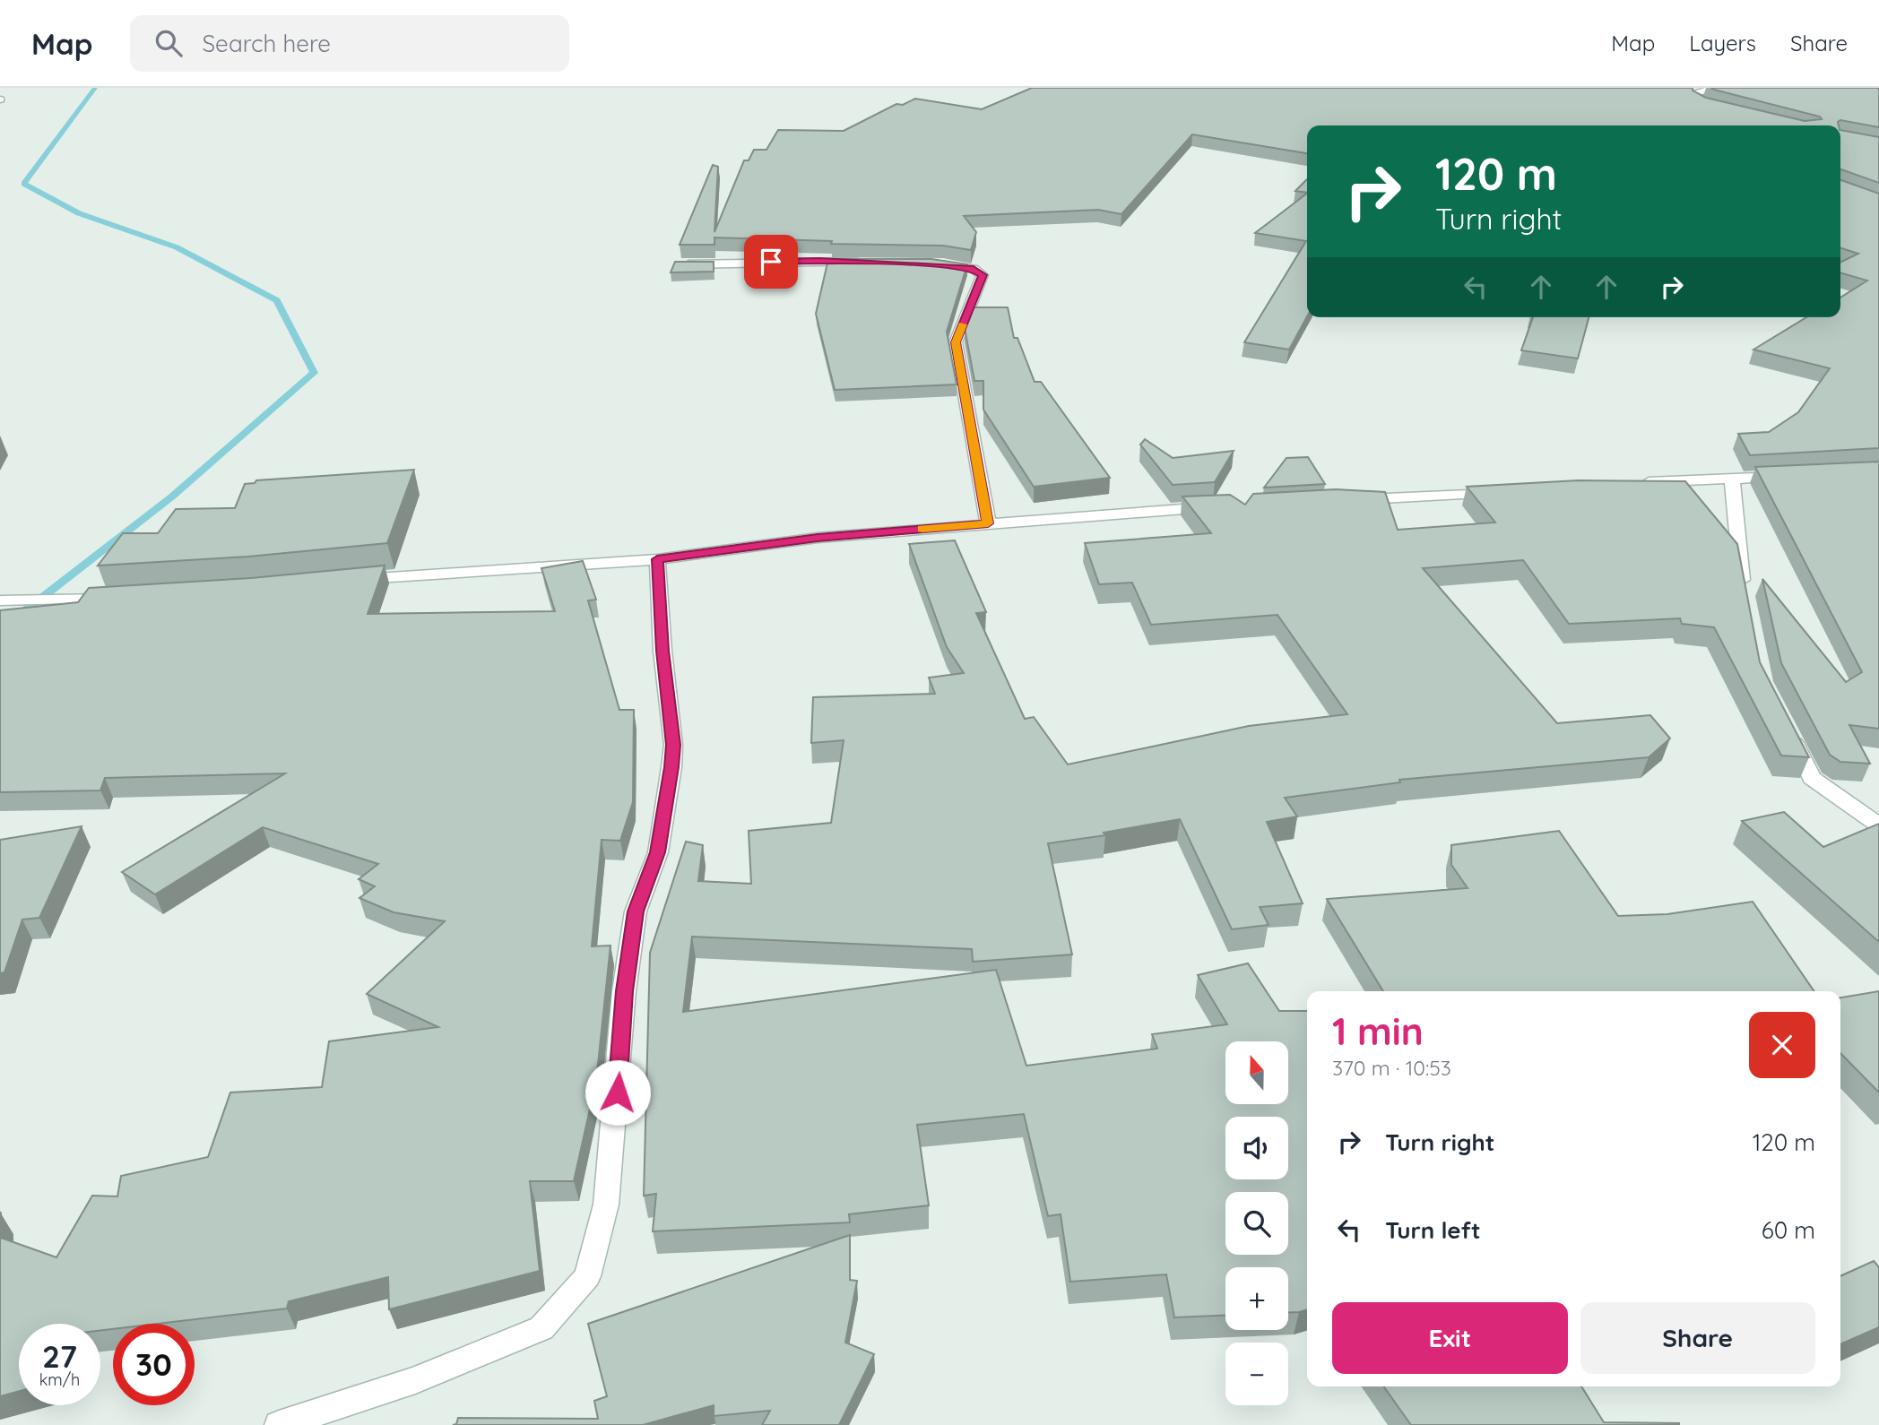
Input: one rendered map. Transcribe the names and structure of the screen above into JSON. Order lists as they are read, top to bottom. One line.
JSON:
{"north":"top","page":{"header":"Map","search":"Search here","nav":["Map","Layers","Share"],"turn":["120 m","Turn right"],"heading":["1 min","370 m · 10:53"],"map_buttons":["+","−"],"list":[{"name":"Turn right","value":"120 m"},{"name":"Turn left","value":"60 m"}],"buttons":["Exit","Share"],"speed":"27 km/h","limit":"30"}}
